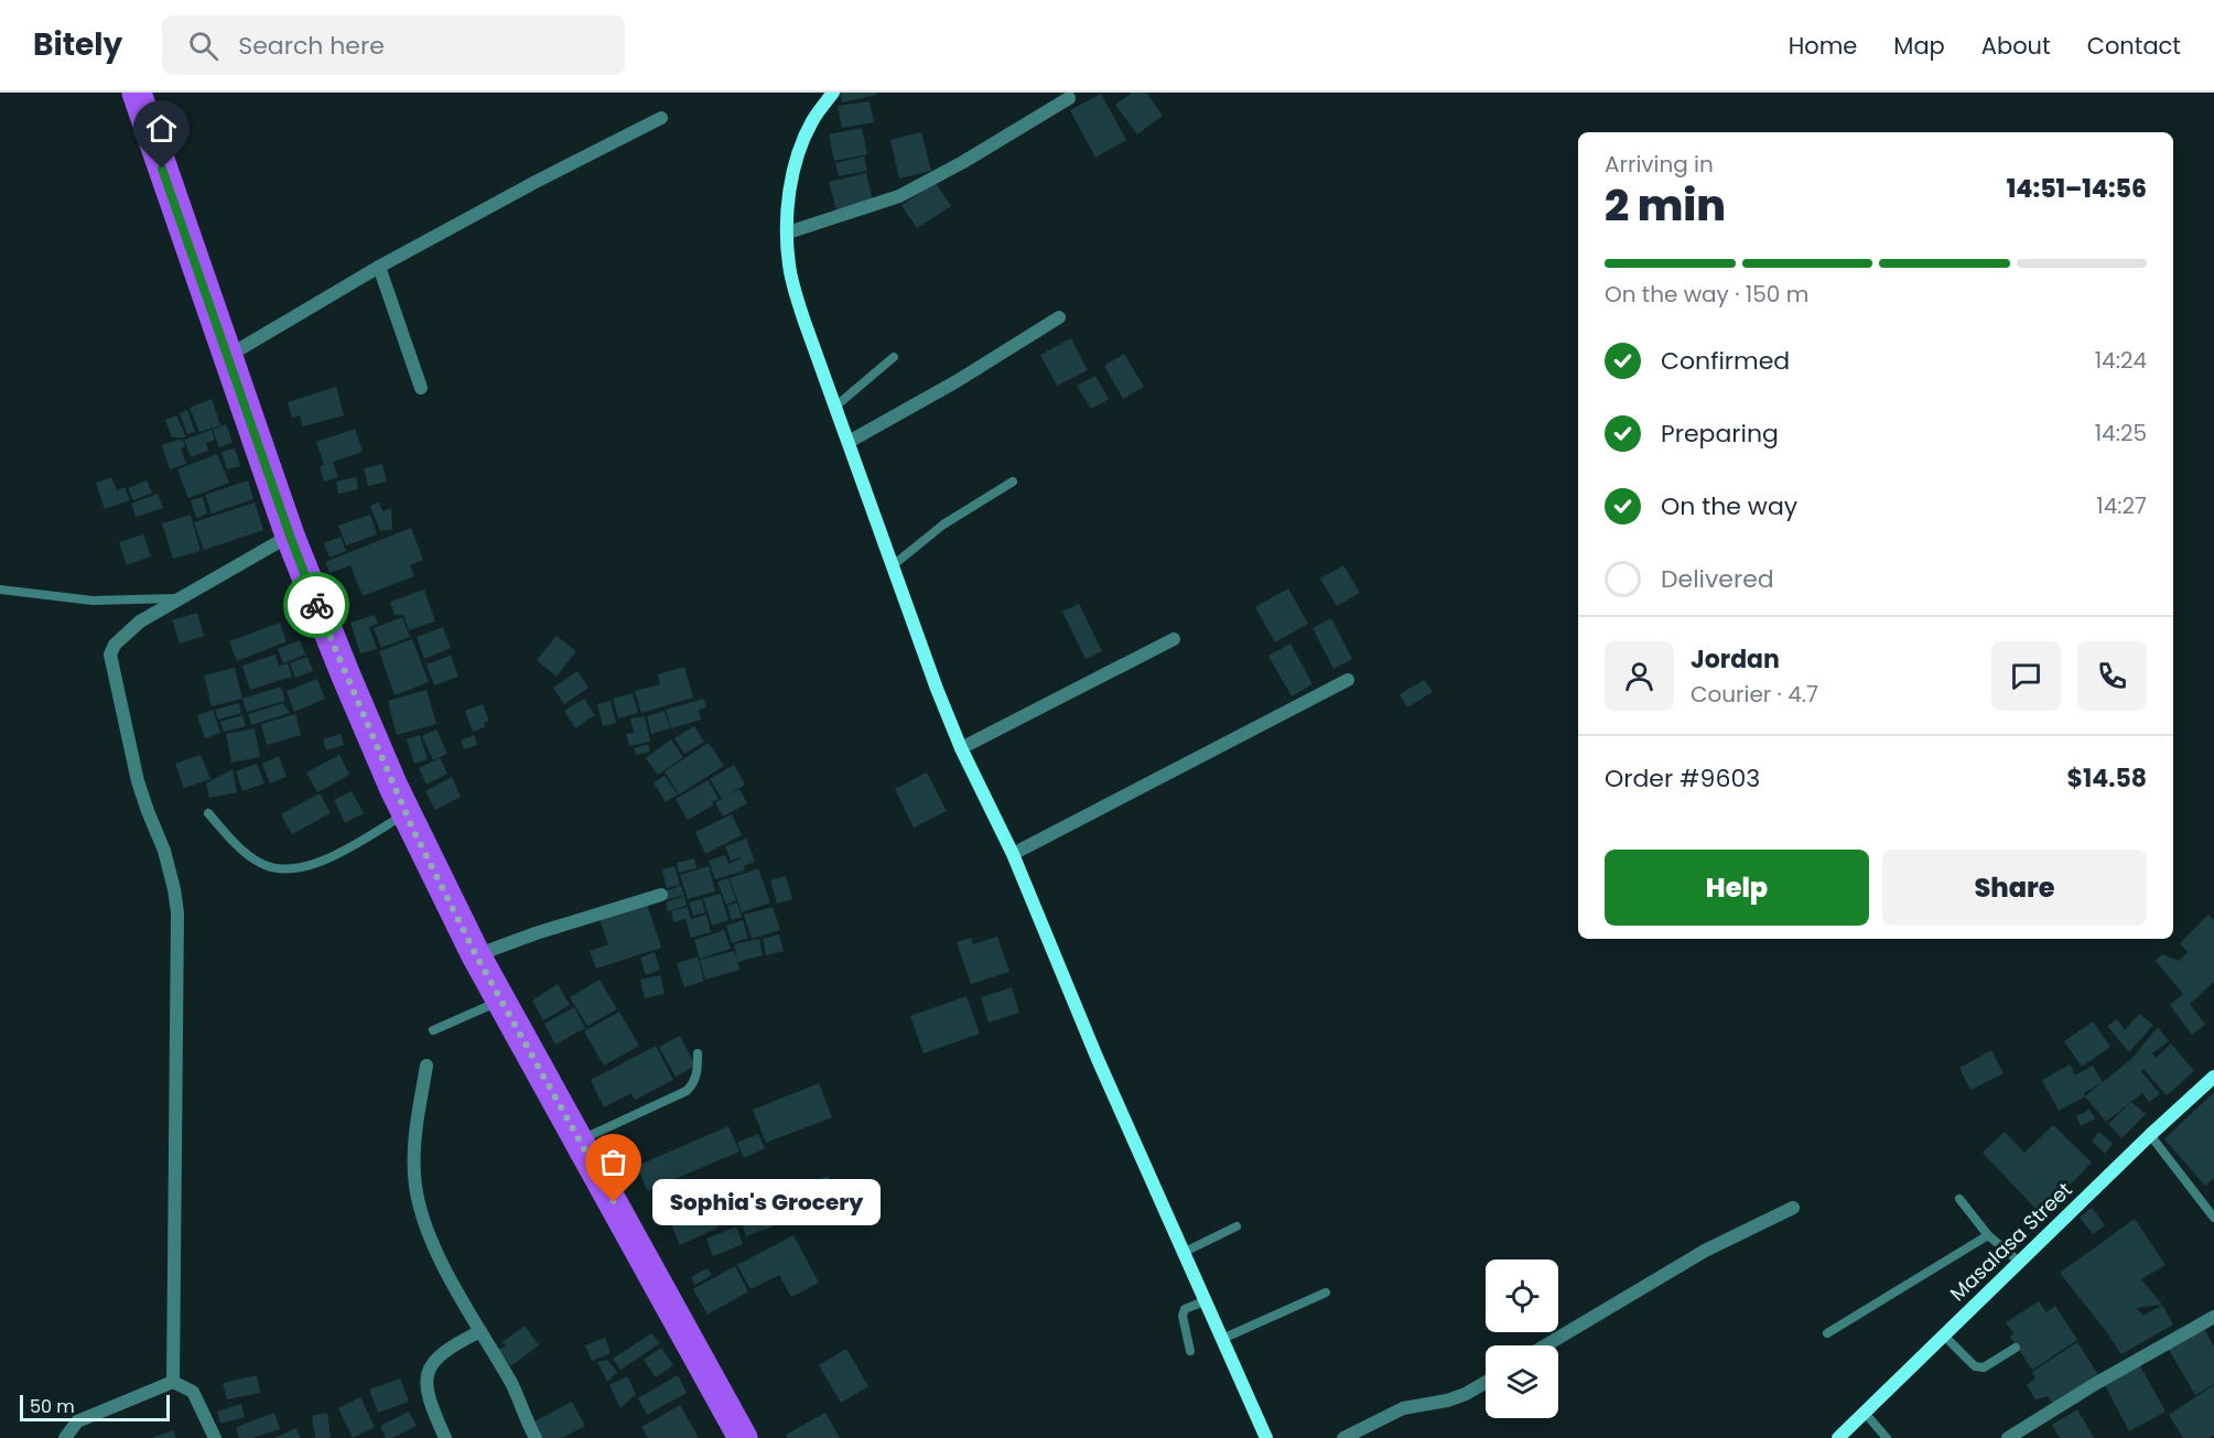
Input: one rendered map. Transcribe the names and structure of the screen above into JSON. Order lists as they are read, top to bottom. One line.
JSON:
{"streets":{"street":["Masalasa Street"]},"places":["Sophia's Grocery"],"scale_bar":"50 m","page":{"header":"Bitely","search":"Search here","nav":["Home","Map","About","Contact"],"heading":["2 min","Arriving in","14:51–14:56"],"panel":["Jordan","Courier · 4.7","Order #9603","$14.58"],"bar":"On the way · 150 m","list":[["Confirmed","14:24"],["Preparing","14:25"],["On the way","14:27"],"Delivered"],"buttons":["Help","Share"],"bubble":"Sophia's Grocery","scale":"50 m"}}
